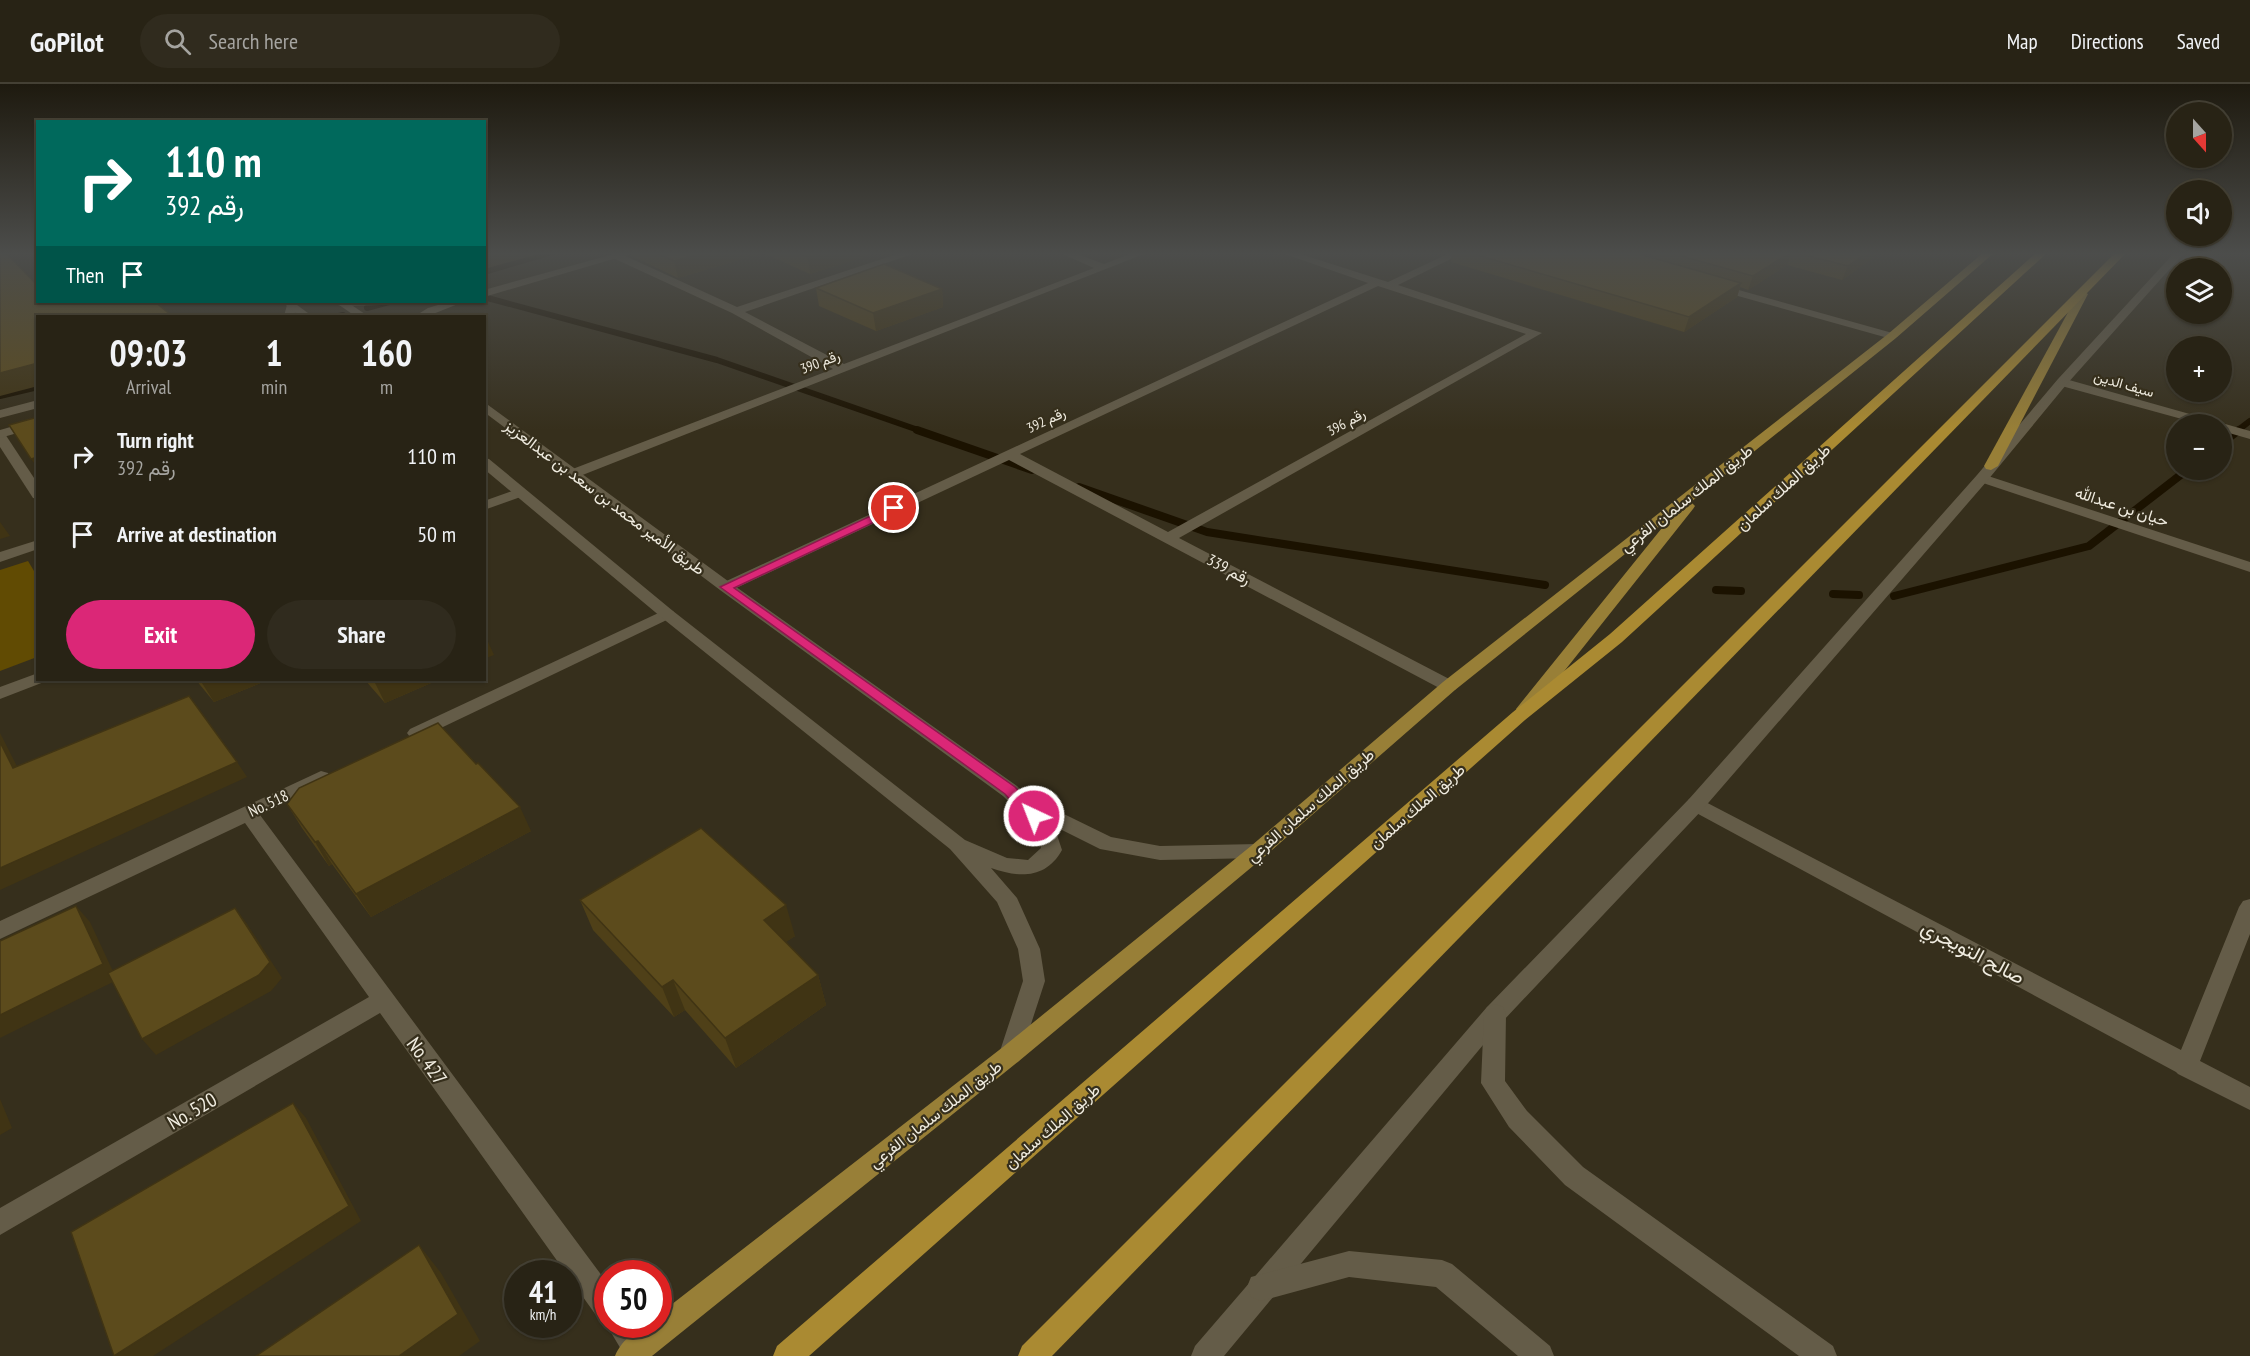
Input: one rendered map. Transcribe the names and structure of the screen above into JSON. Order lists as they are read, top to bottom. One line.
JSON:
{"streets":{"highway":["طريق الملك سلمان"],"main road":["طريق الملك سلمان الفرعي"],"street":["رقم 390","سيف الدين","رقم 392","رقم 396","طريق الأمير محمد بن سعد بن عبدالعزيز","حيان بن عبدالله","رقم 339","No. 518","صالح التويجري","No. 427","No. 520"]},"crossings":[["رقم 390","طريق الأمير محمد بن سعد بن عبدالعزيز"],["رقم 392","طريق الأمير محمد بن سعد بن عبدالعزيز"],["رقم 392","رقم 339"],["رقم 396","رقم 339"],["طريق الأمير محمد بن سعد بن عبدالعزيز","طريق الملك سلمان الفرعي"],["طريق الملك سلمان الفرعي","رقم 339"],["No. 518","No. 427"],["No. 427","No. 520"]],"north":"bottom","page":{"header":"GoPilot","search":"Search here","nav":["Map","Directions","Saved"],"map_buttons":["+","−"],"turn":["110 m","رقم 392"],"then":"Then","eta":["09:03","Arrival","1","min","160","m"],"list":[{"name":"Turn right","note":"رقم 392","value":"110 m"},{"name":"Arrive at destination","value":"50 m"}],"buttons":["Exit","Share"],"speed":"41 km/h","limit":"50"}}
